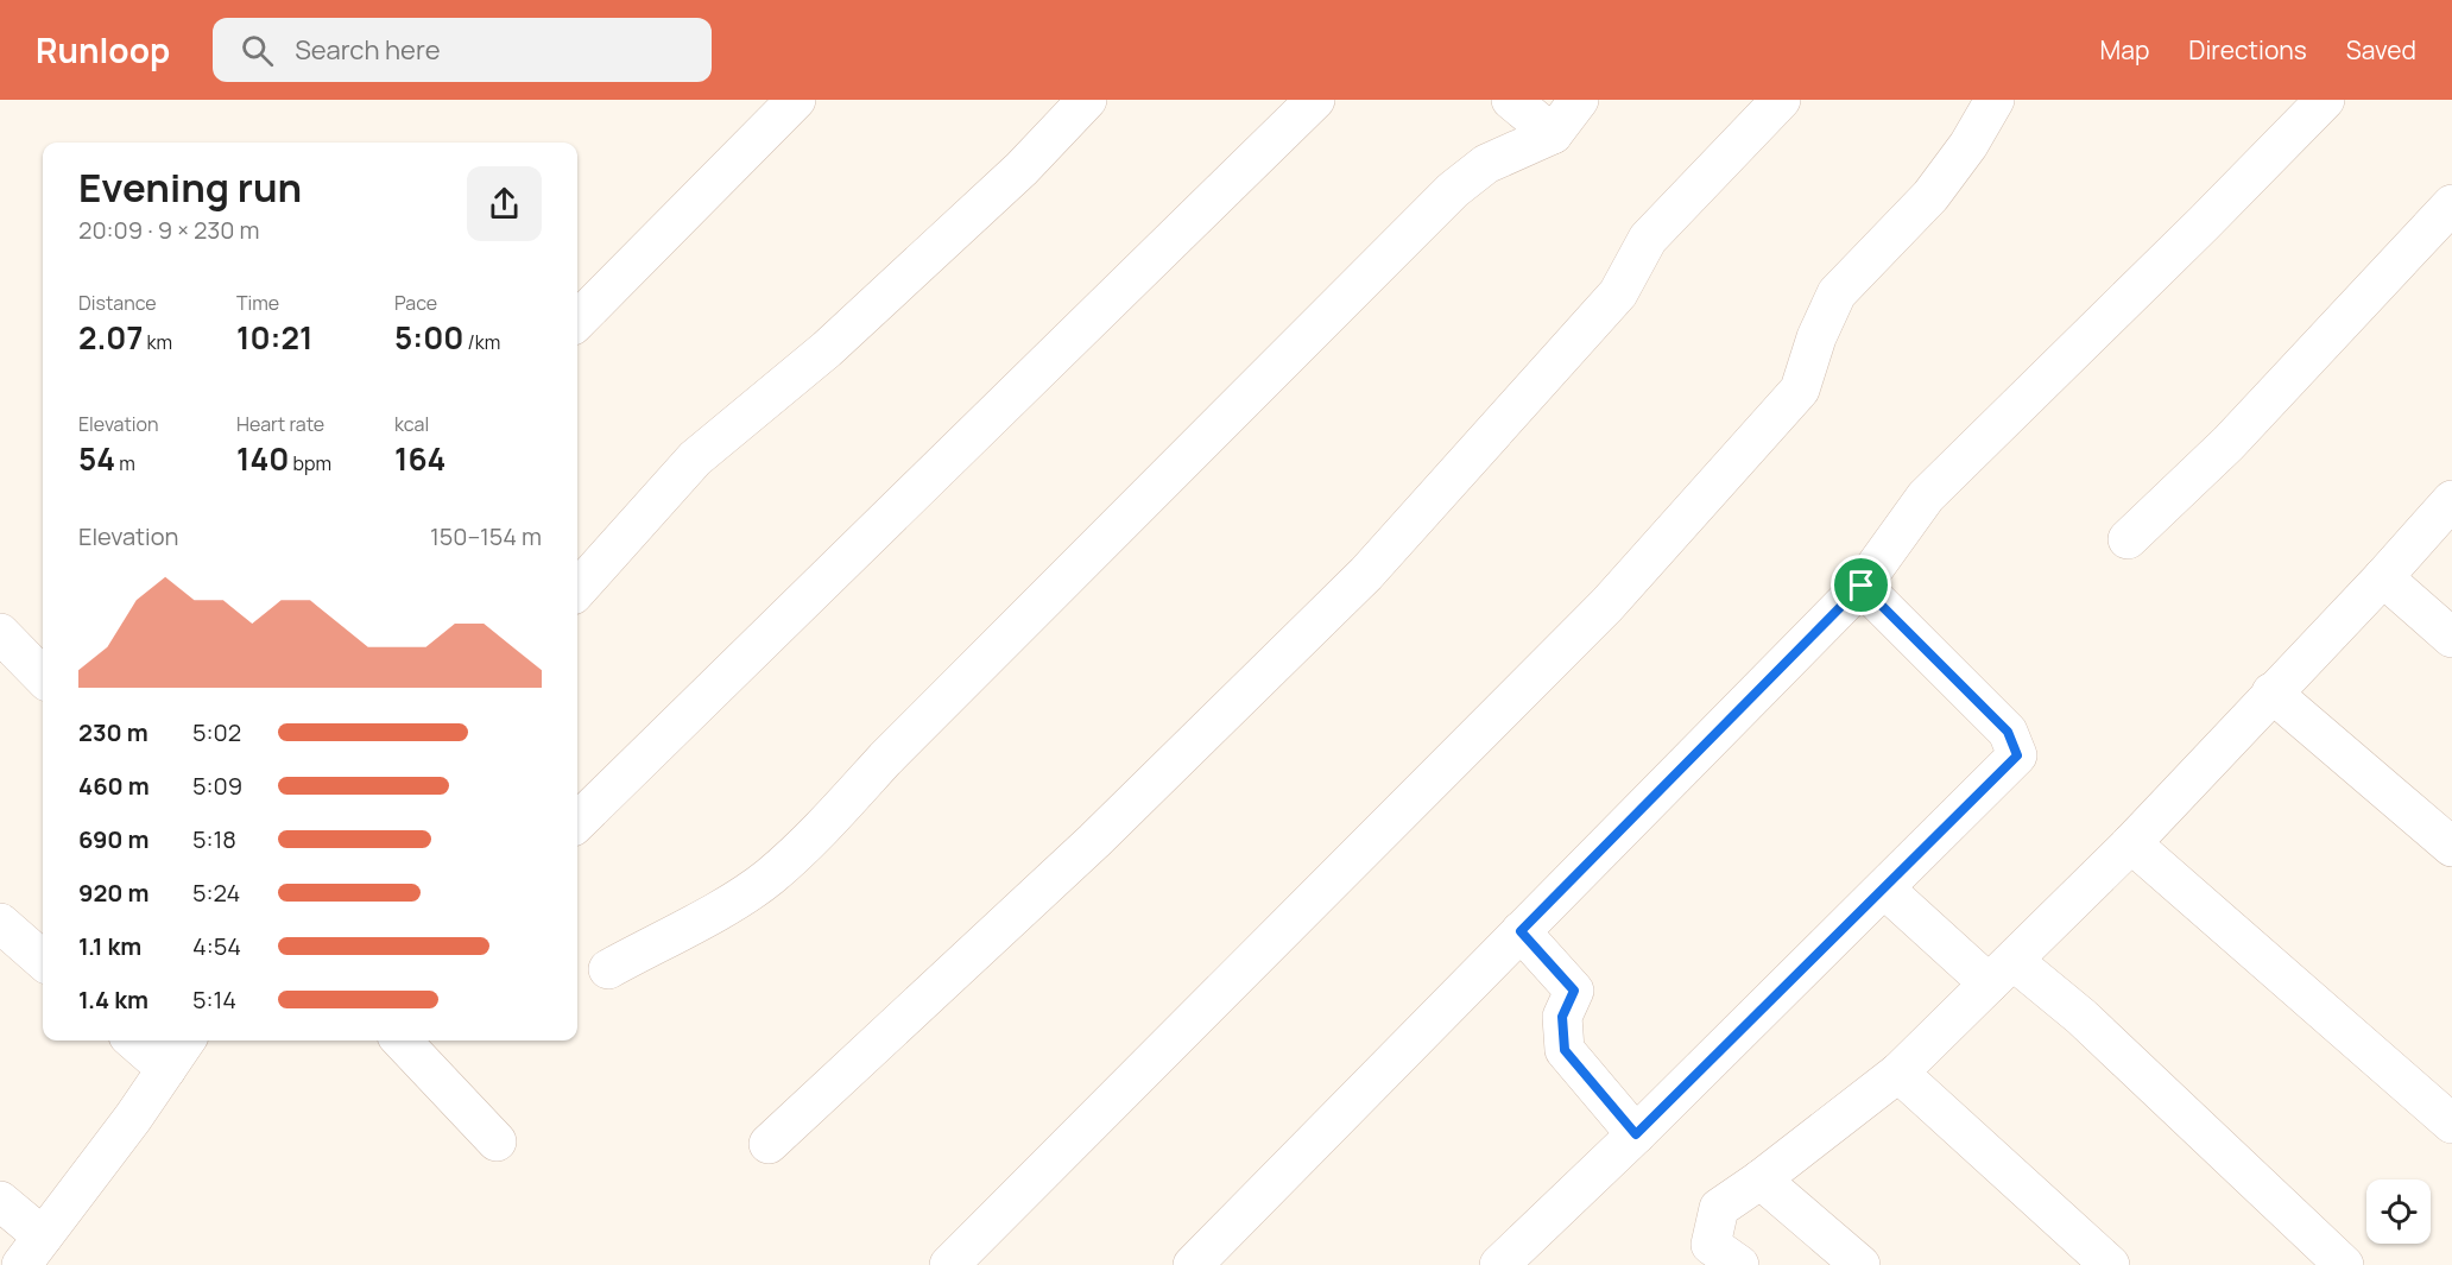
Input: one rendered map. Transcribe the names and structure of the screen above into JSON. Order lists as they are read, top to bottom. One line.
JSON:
{"page":{"header":"Runloop","search":"Search here","nav":["Map","Directions","Saved"],"heading":["Evening run","20:09 · 9 × 230 m"],"stats":[["Distance","2.07 km"],["Time","10:21"],["Pace","5:00 /km"],["Elevation","54 m"],["Heart rate","140 bpm"],["kcal","164"]],"chart":["Elevation","150–154 m"],"list":[{"name":"230 m","note":"5:02"},{"name":"460 m","note":"5:09"},{"name":"690 m","note":"5:18"},{"name":"920 m","note":"5:24"},{"name":"1.1 km","note":"4:54"},{"name":"1.4 km","note":"5:14"}]}}
